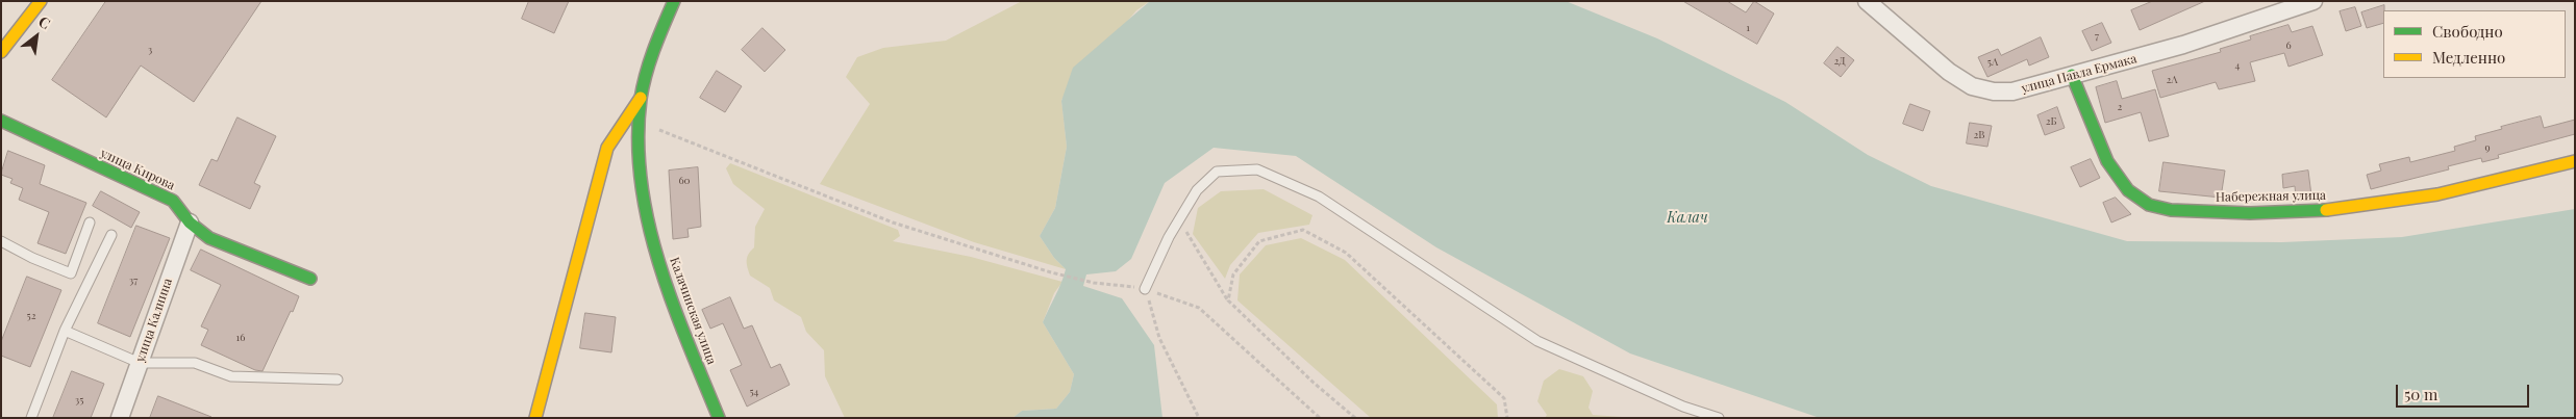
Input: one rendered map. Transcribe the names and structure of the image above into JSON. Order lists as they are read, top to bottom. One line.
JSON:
{"streets":{"street":["улица Павла Ермака","улица Кирова","Набережная улица","Калачинская улица","улица Калнина"]},"crossings":[["улица Павла Ермака","Набережная улица"],["улица Кирова","улица Калнина"]],"water":["Калач"],"house_numbers":["1","7","6","3","2Д","5А","4","2А","2","2Б","2В","9","60","37","52","16","54","35"],"legend":["Свободно","Медленно"],"scale_bar":"50 m","north":"top right"}
